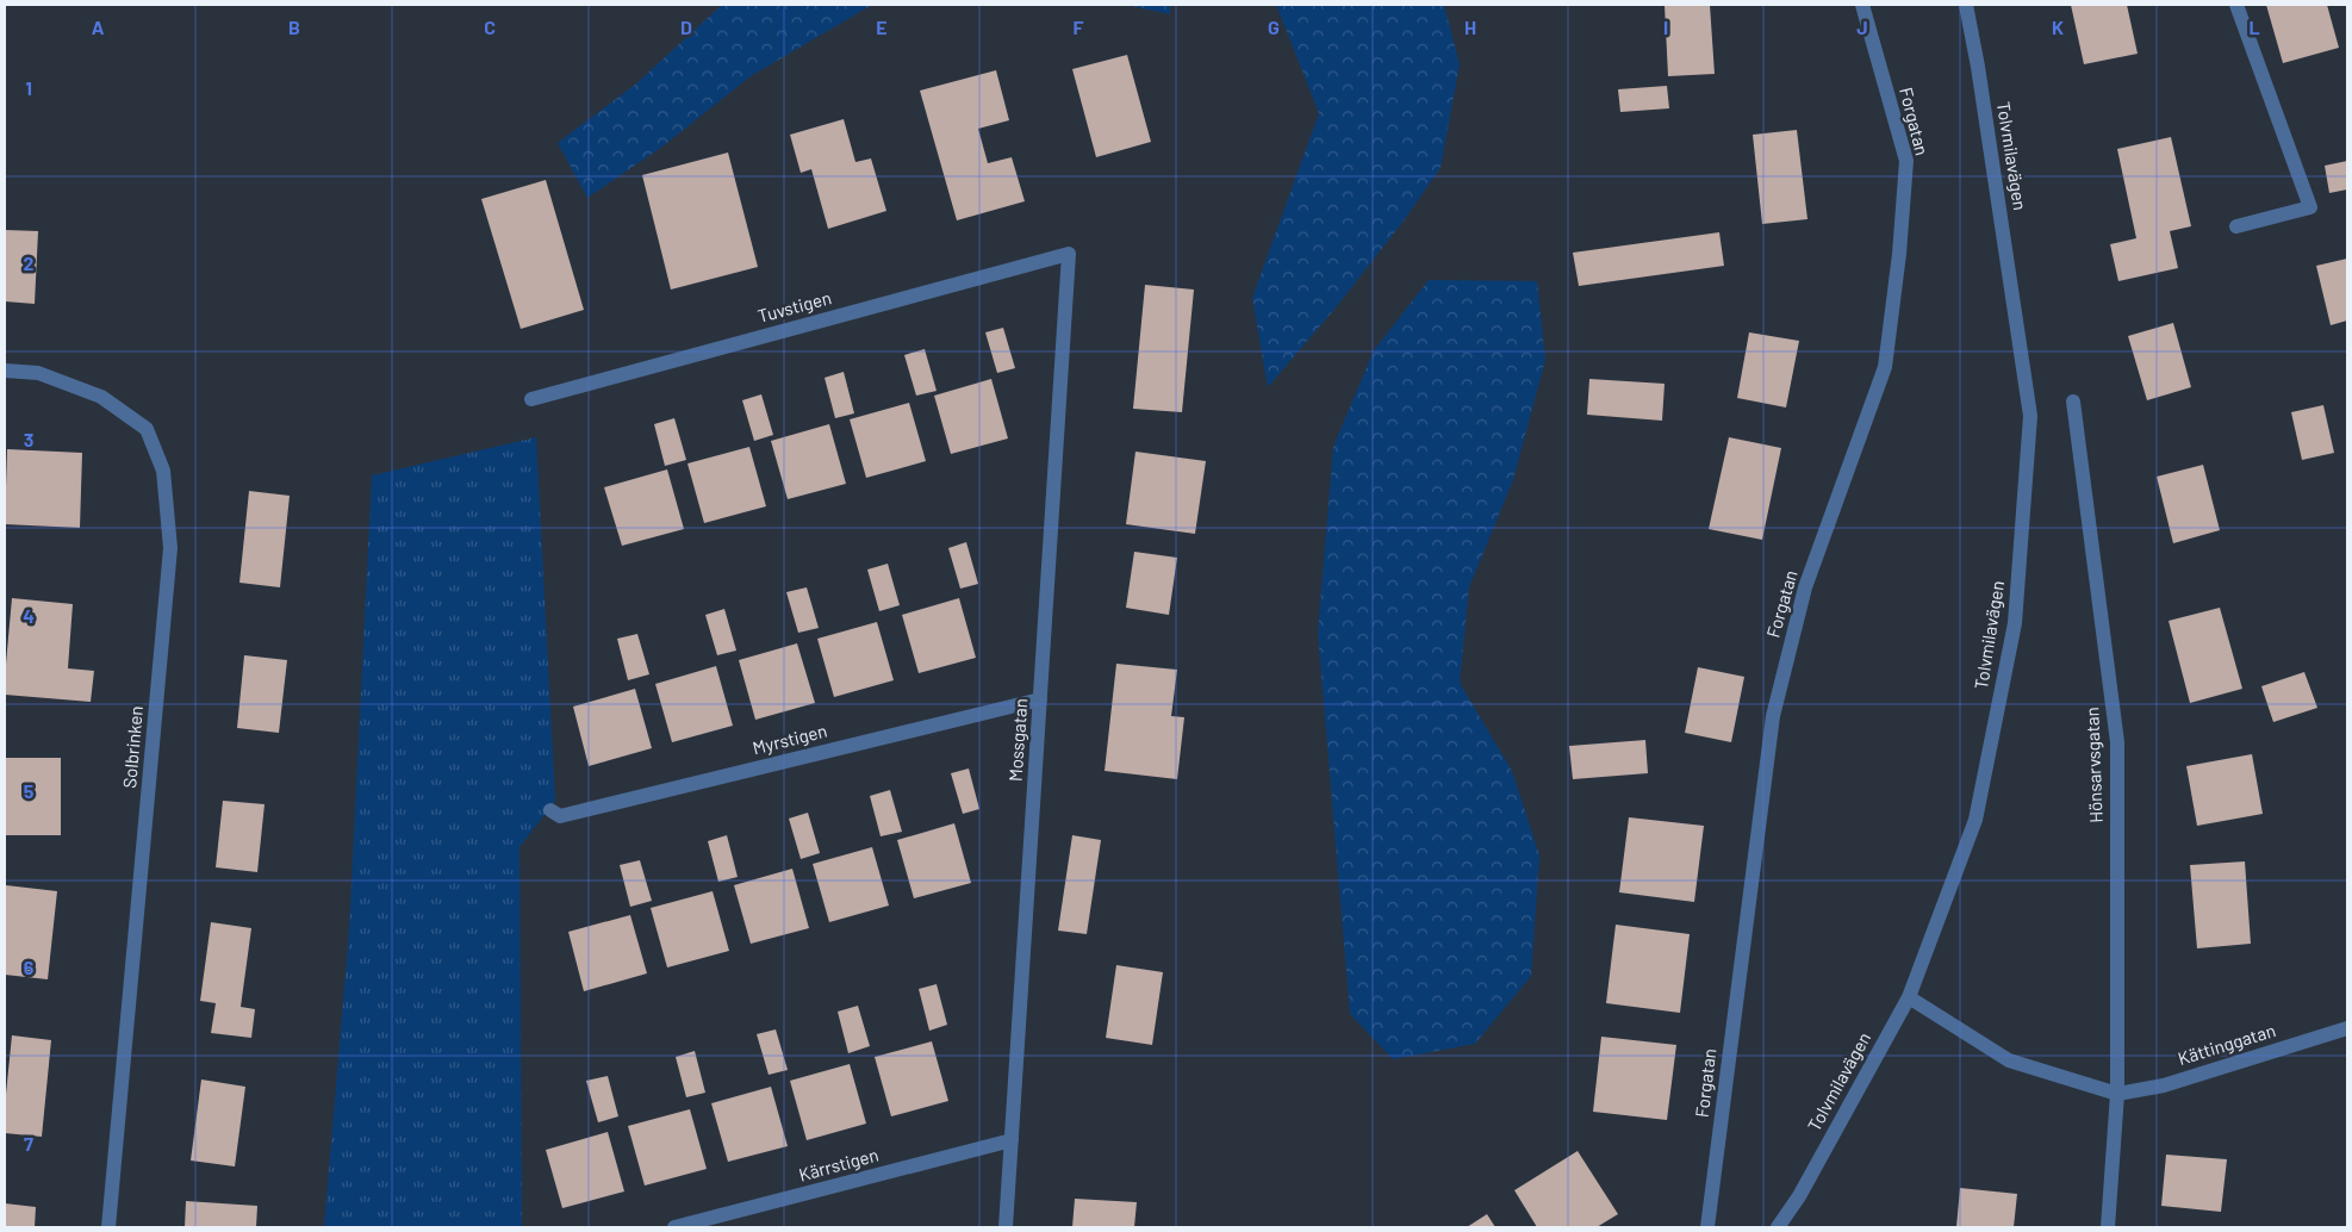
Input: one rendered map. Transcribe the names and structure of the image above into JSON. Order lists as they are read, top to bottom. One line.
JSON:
{"streets":{"street":["Forgatan","Tolvmilavägen","Tuvstigen","Myrstigen","Mossgatan","Solbrinken","Hönsarvsgatan","Kättinggatan","Kärrstigen"]},"crossings":[["Tuvstigen","Mossgatan"],["Myrstigen","Mossgatan"],["Mossgatan","Kärrstigen"],["Hönsarvsgatan","Kättinggatan"]],"grid":{"columns":["A","B","C","D","E","F","G","H","I","J","K","L"],"rows":["1","2","3","4","5","6","7"]}}
